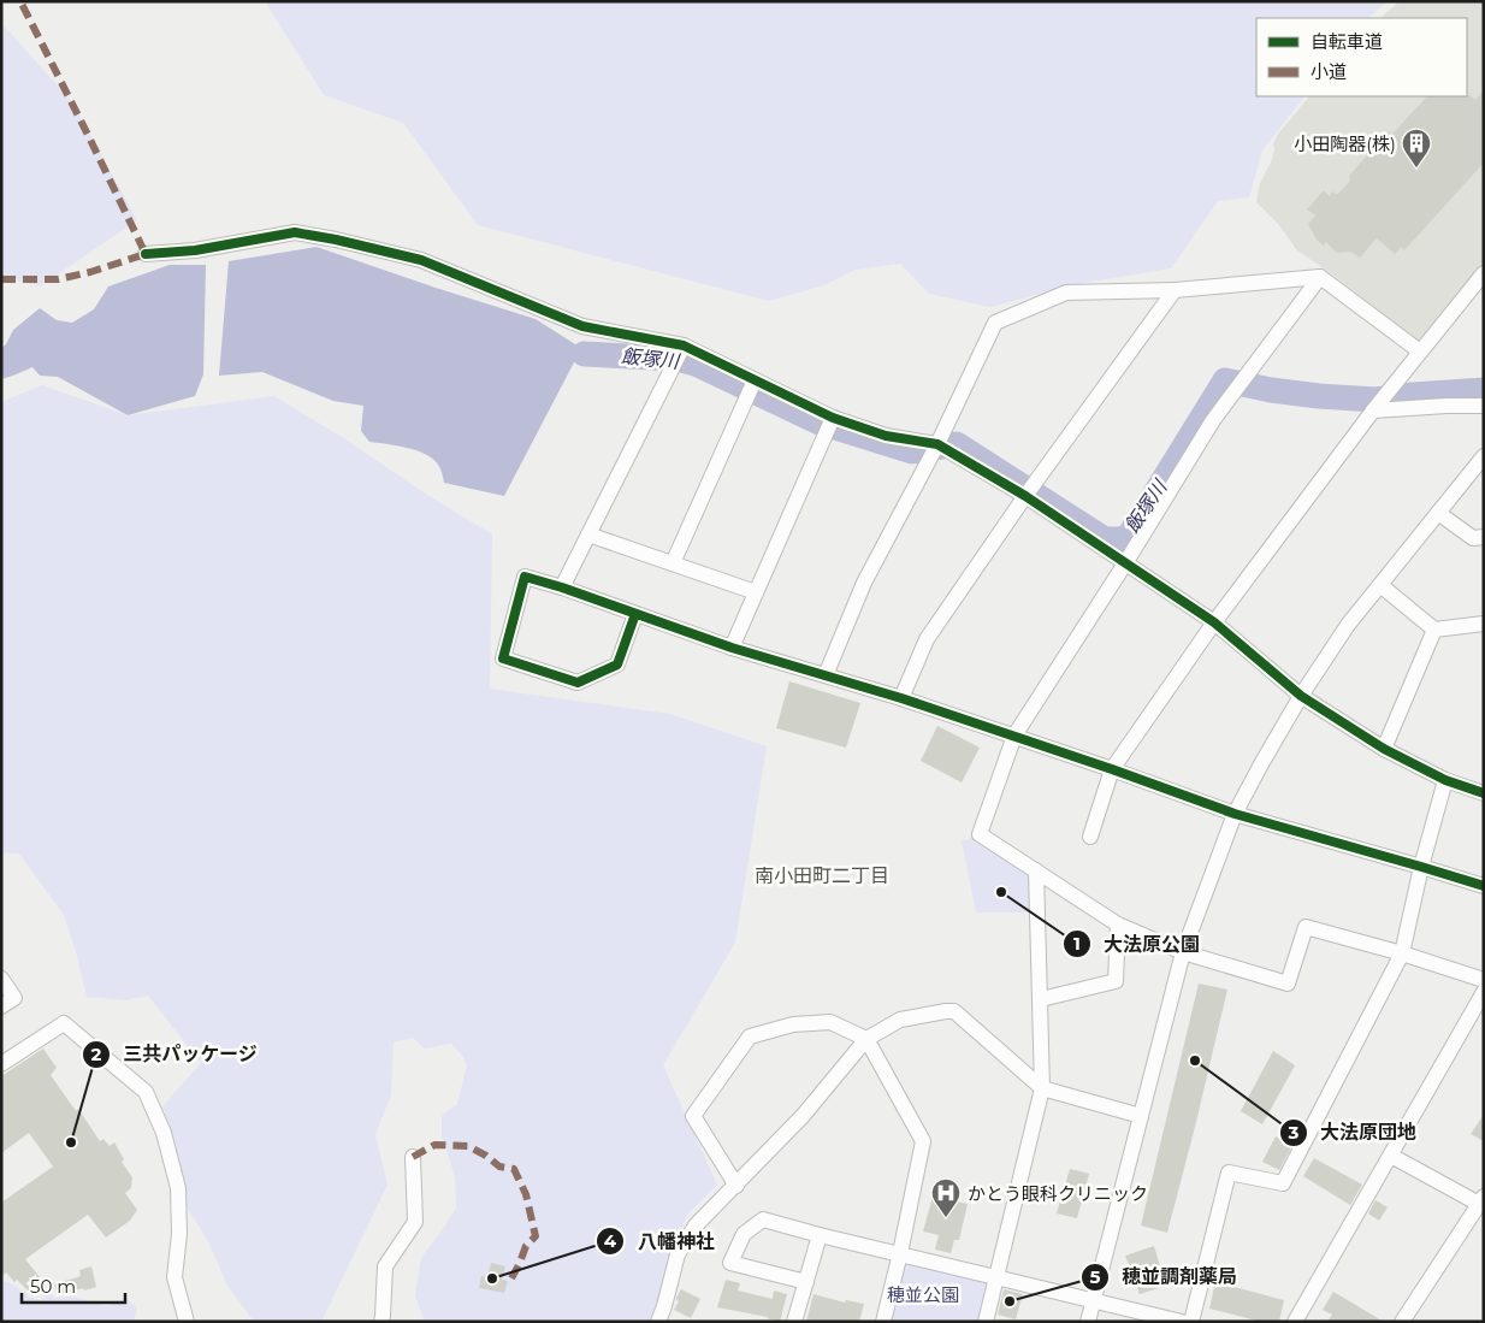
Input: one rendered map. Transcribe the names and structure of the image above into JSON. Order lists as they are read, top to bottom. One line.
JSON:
{"districts":["南小田町二丁目"],"water":["飯塚川"],"parks":["穂並公園"],"places":{"building":["小田陶器(株)"],"other":["大法原公園","大法原団地","三共パッケージ","八幡神社","穂並調剤薬局"],"hospital":["かとう眼科クリニック"]},"legend":["自転車道","小道"],"scale_bar":"50 m"}
